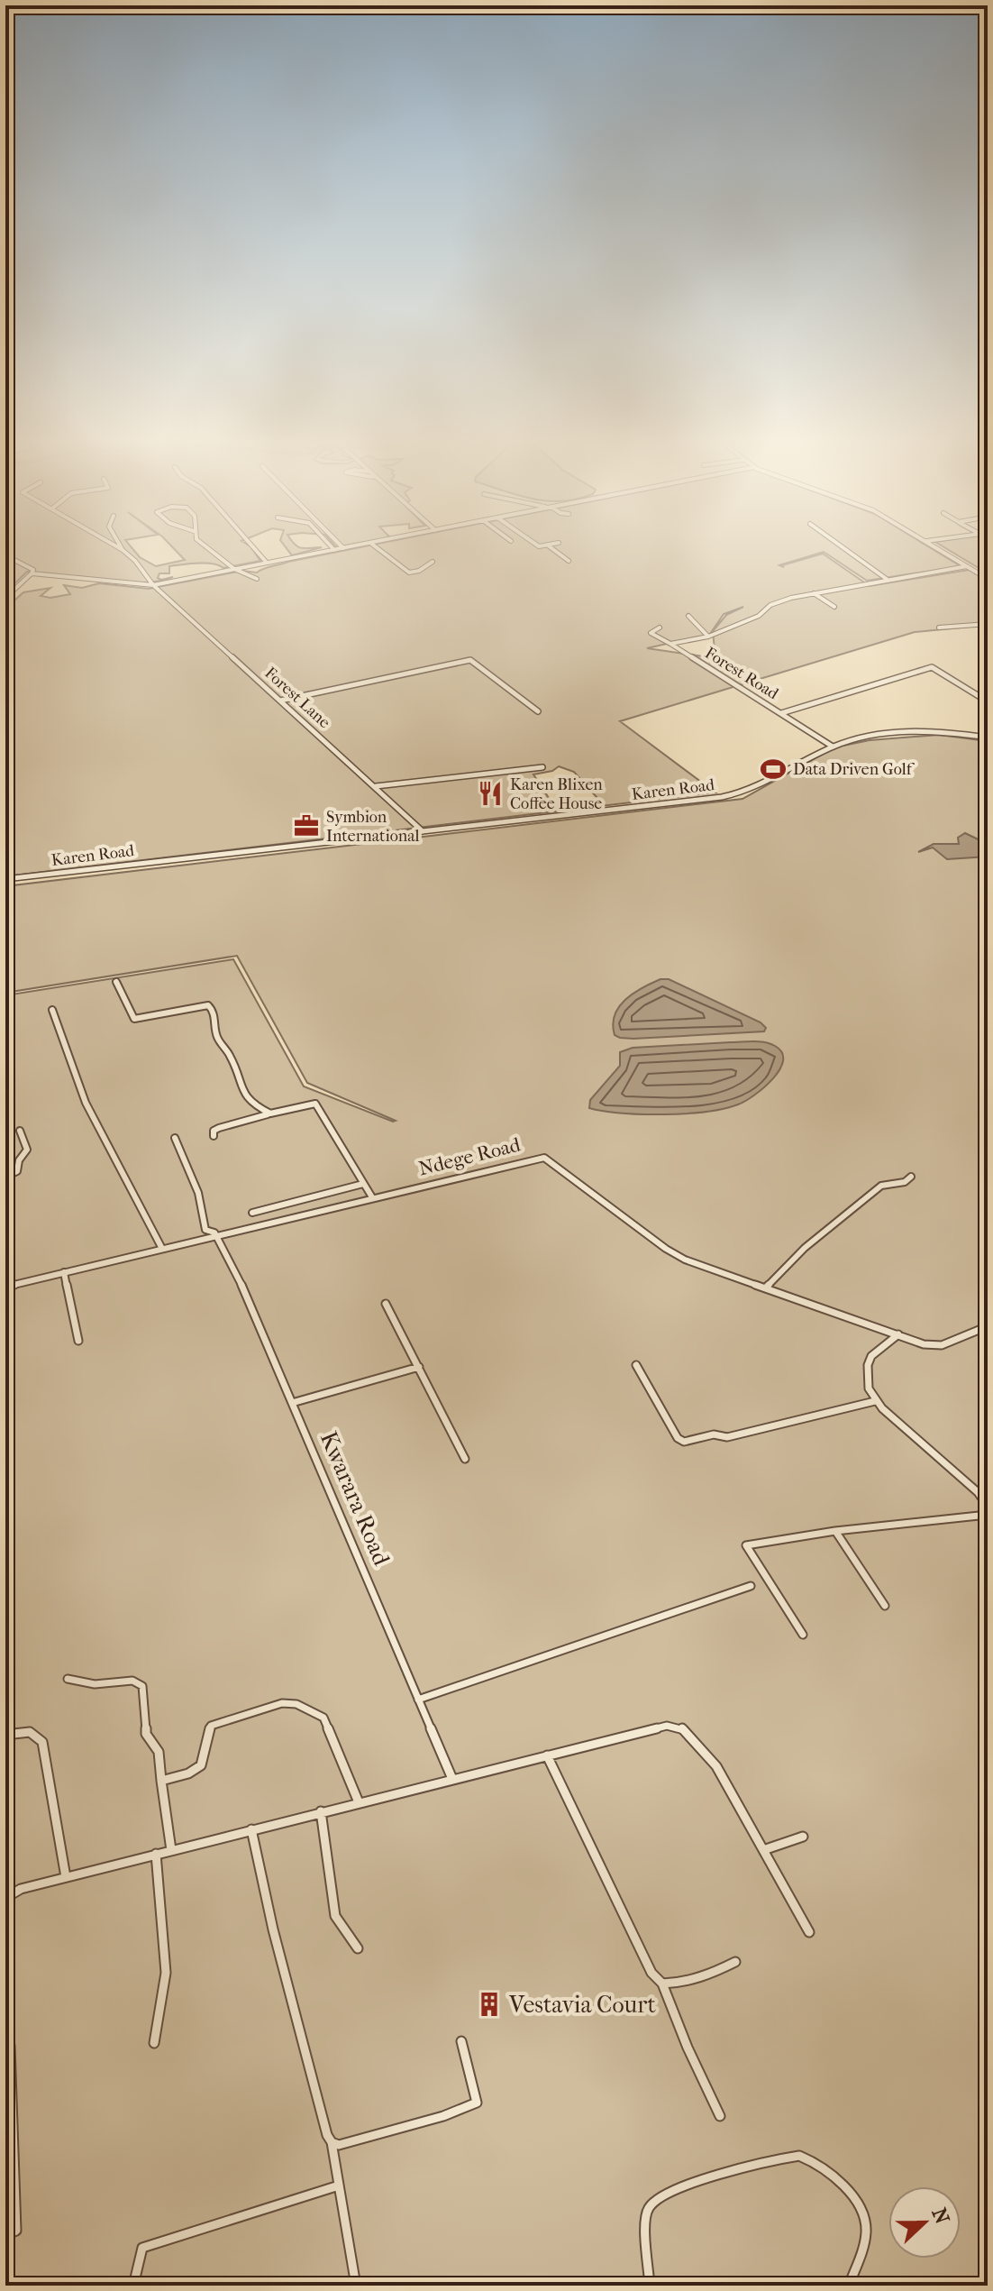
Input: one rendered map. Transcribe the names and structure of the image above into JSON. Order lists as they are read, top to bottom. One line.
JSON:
{"streets":{"street":["Forest Road","Forest Lane","Karen Road","Ndege Road","Kwarara Road"]},"crossings":[["Forest Road","Karen Road"],["Forest Lane","Karen Road"],["Ndege Road","Kwarara Road"]],"places":{"sports":["Data Driven Golf"],"restaurant":["Karen Blixen Coffee House"],"office":["Symbion International"],"building":["Vestavia Court"]},"north":"right"}
